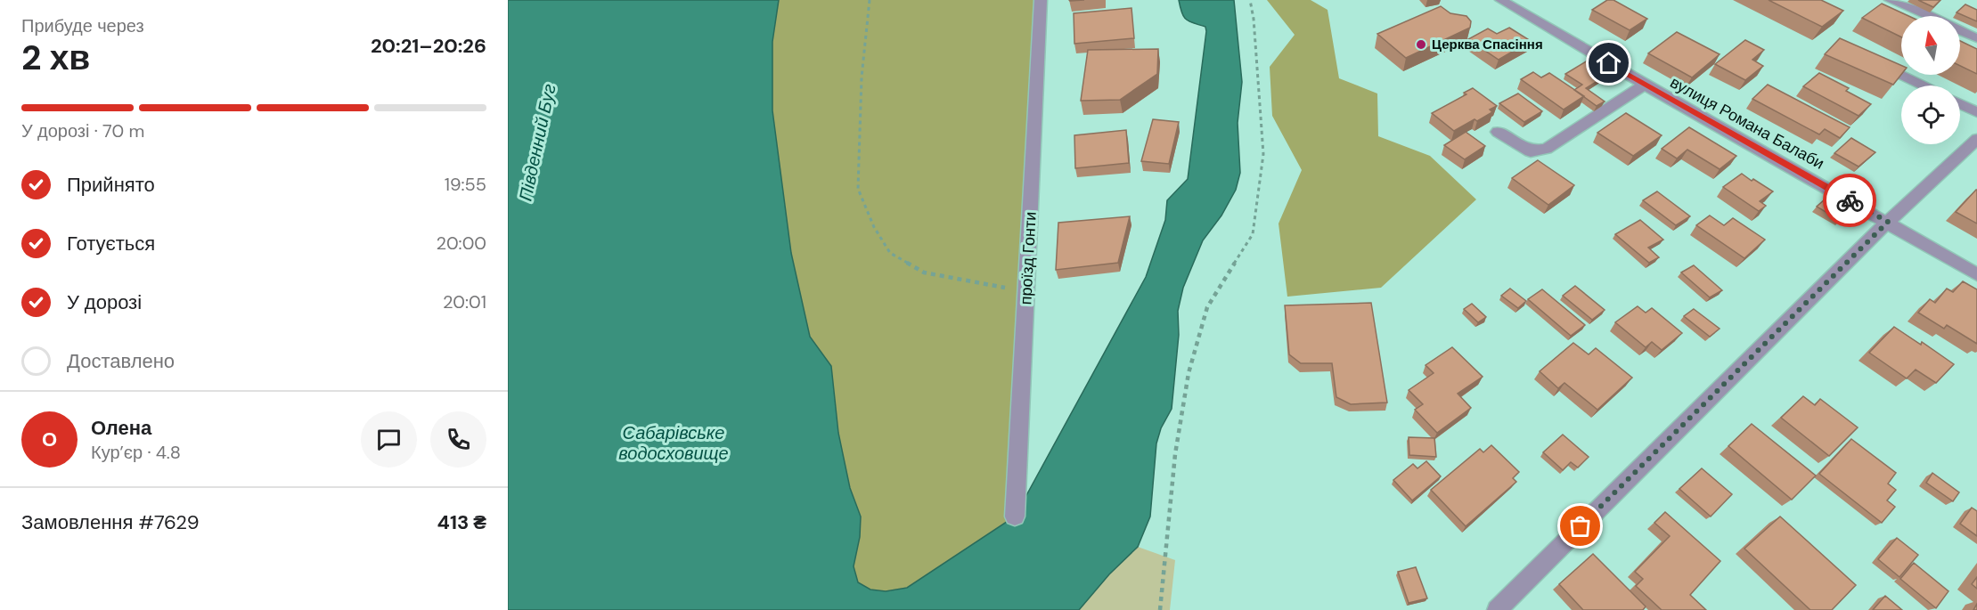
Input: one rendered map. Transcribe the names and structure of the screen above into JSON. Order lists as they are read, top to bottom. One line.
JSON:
{"streets":{"street":["вулиця Романа Балаби","проїзд Гонти"]},"water":["Південний Буг","Сабарівське водосховище"],"places":["Церква Спасіння"],"north":"top","page":{"heading":["2 хв","Прибуде через","20:21–20:26"],"panel":["Олена","Кур’єр · 4.8","Замовлення #7629","413 ₴"],"bar":"У дорозі · 70 m","list":[["Прийнято","19:55"],["Готується","20:00"],["У дорозі","20:01"],"Доставлено"],"round":"О"}}
